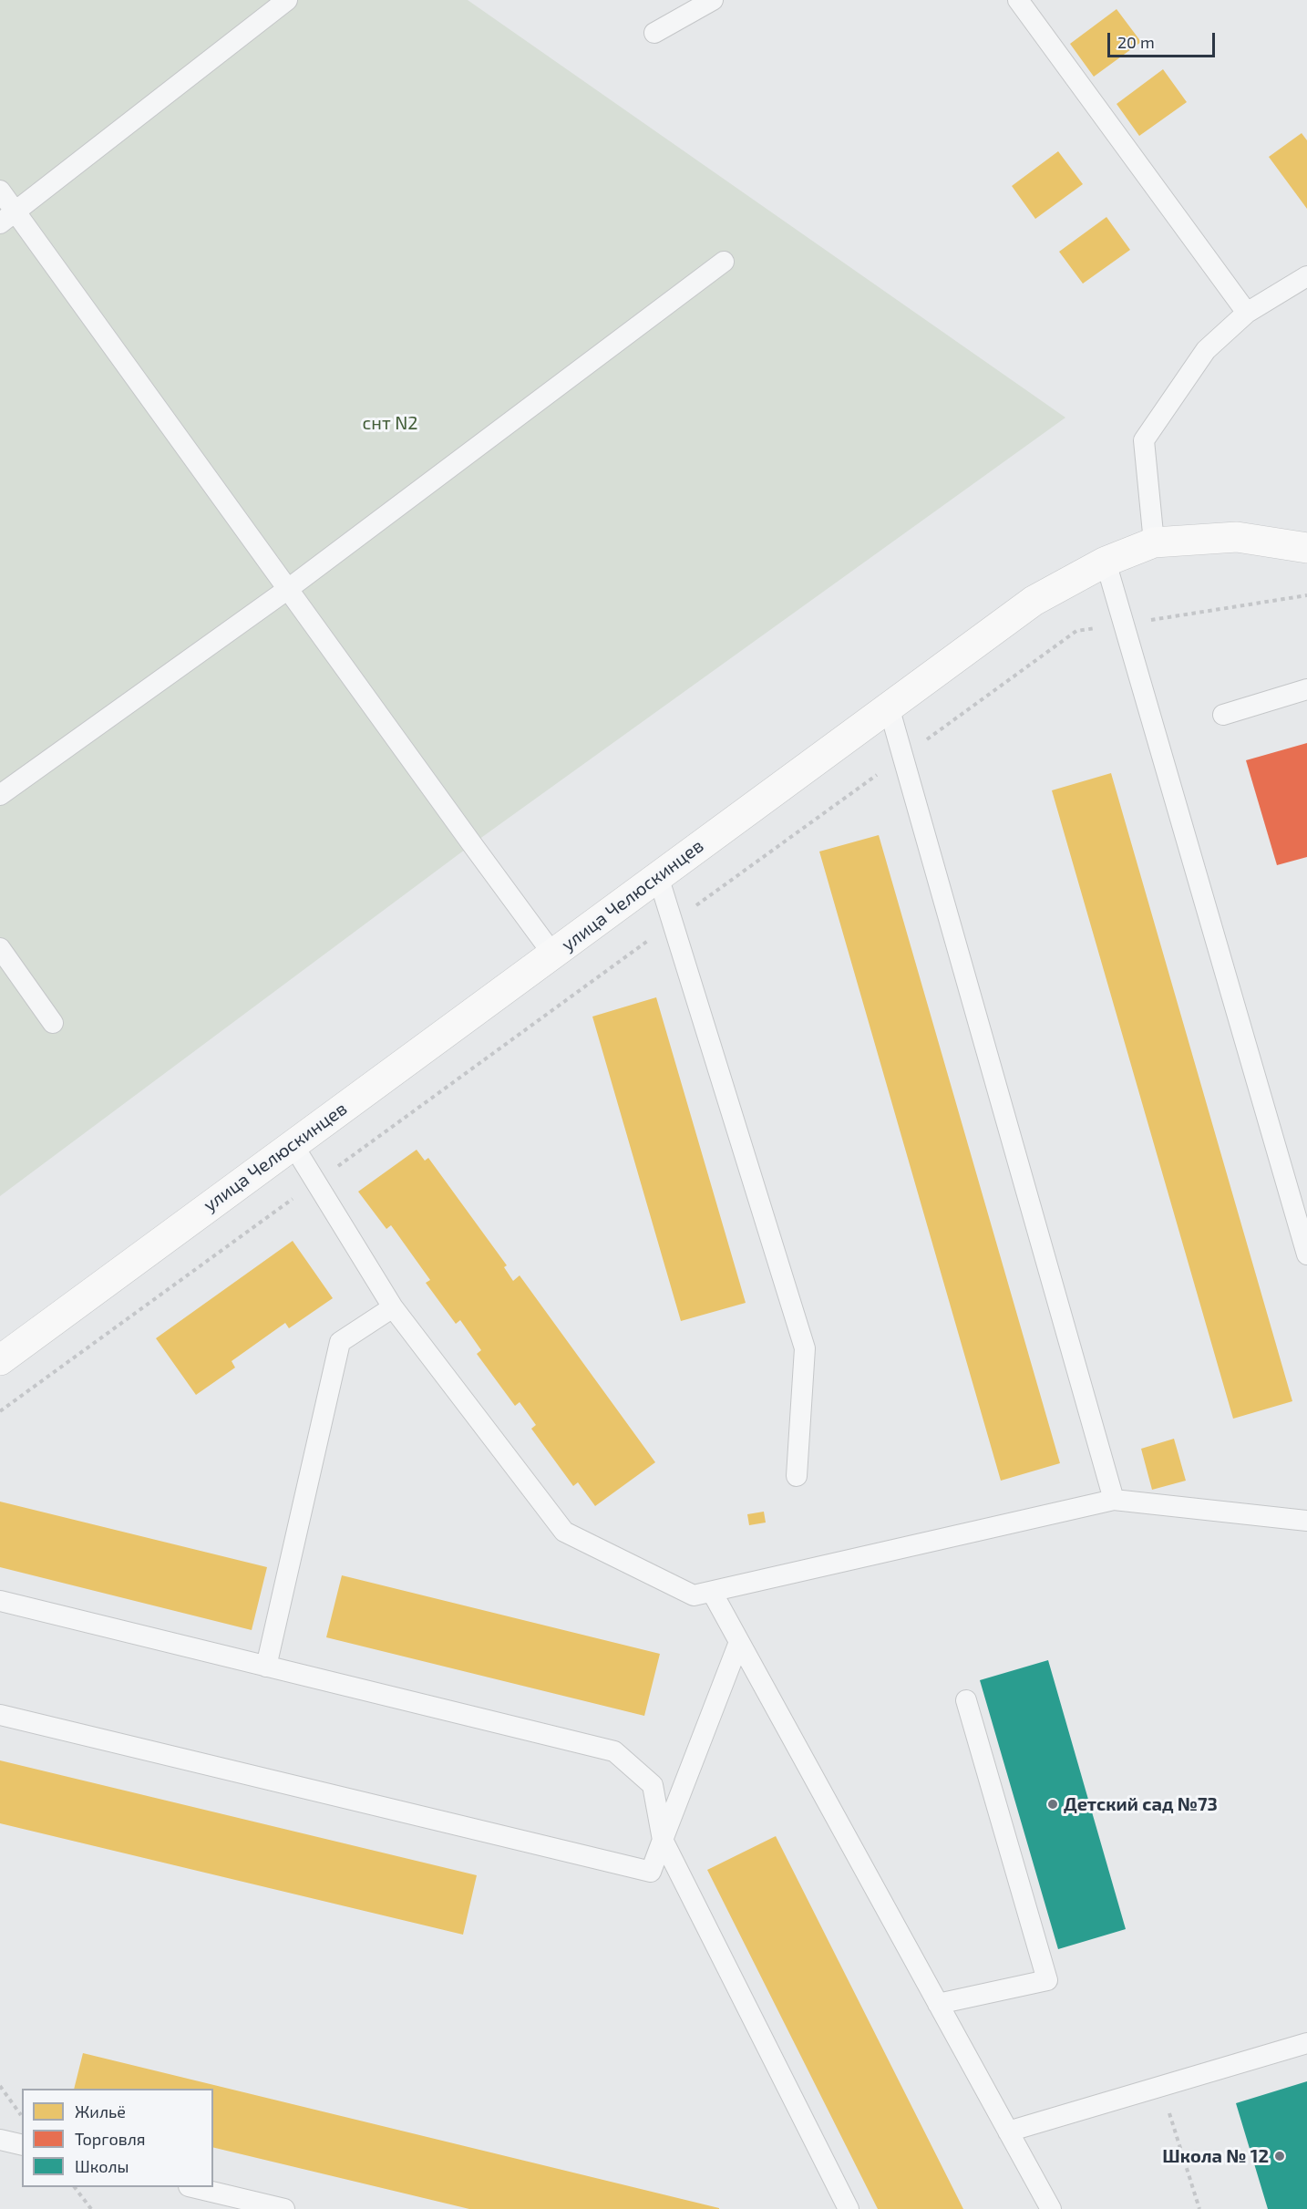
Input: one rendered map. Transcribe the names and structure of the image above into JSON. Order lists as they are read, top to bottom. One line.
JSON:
{"streets":{"street":["улица Челюскинцев"]},"parks":["снт N2"],"places":["Детский сад №73","Школа № 12"],"legend":["Жильё","Торговля","Школы"],"scale_bar":"20 m"}
